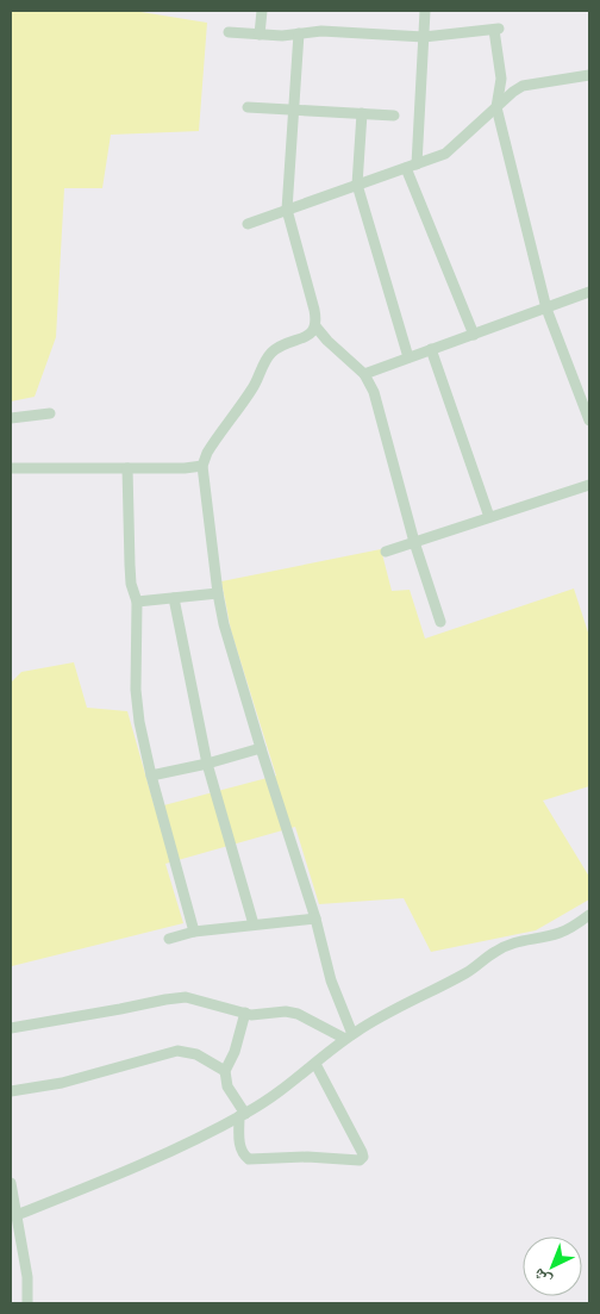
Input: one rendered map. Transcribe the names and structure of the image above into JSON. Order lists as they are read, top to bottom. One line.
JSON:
{"north":"bottom left"}
